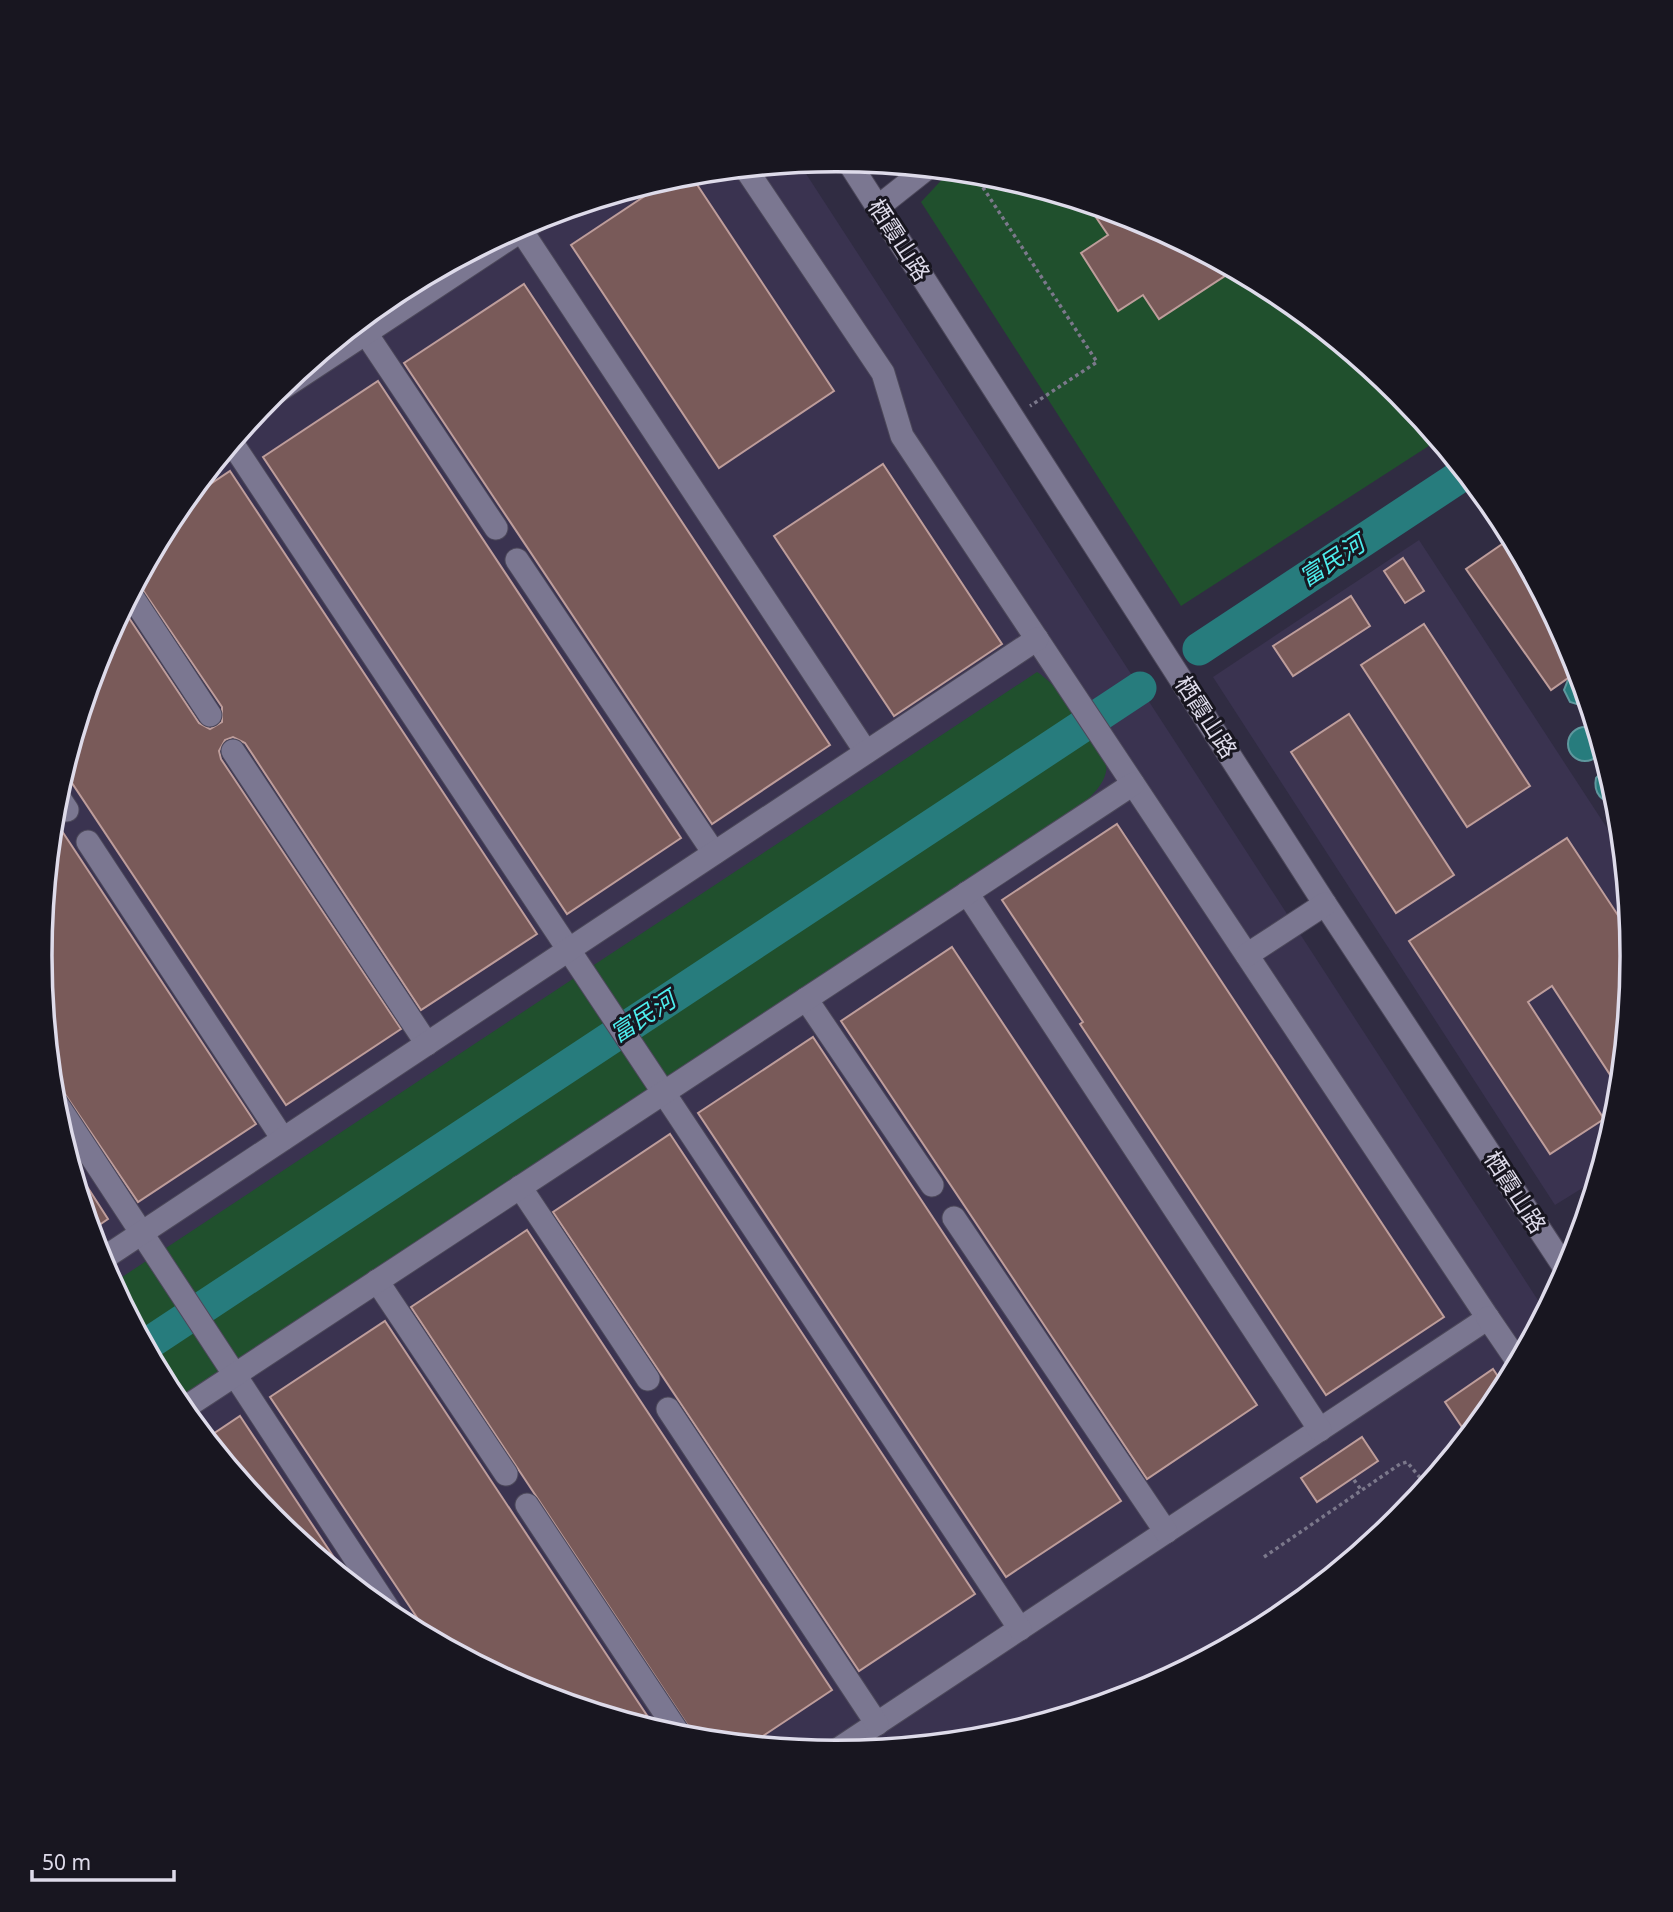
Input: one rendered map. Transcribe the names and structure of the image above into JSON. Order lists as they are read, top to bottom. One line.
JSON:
{"streets":{"street":["栖霞山路"]},"water":["富民河"],"scale_bar":"50 m"}
